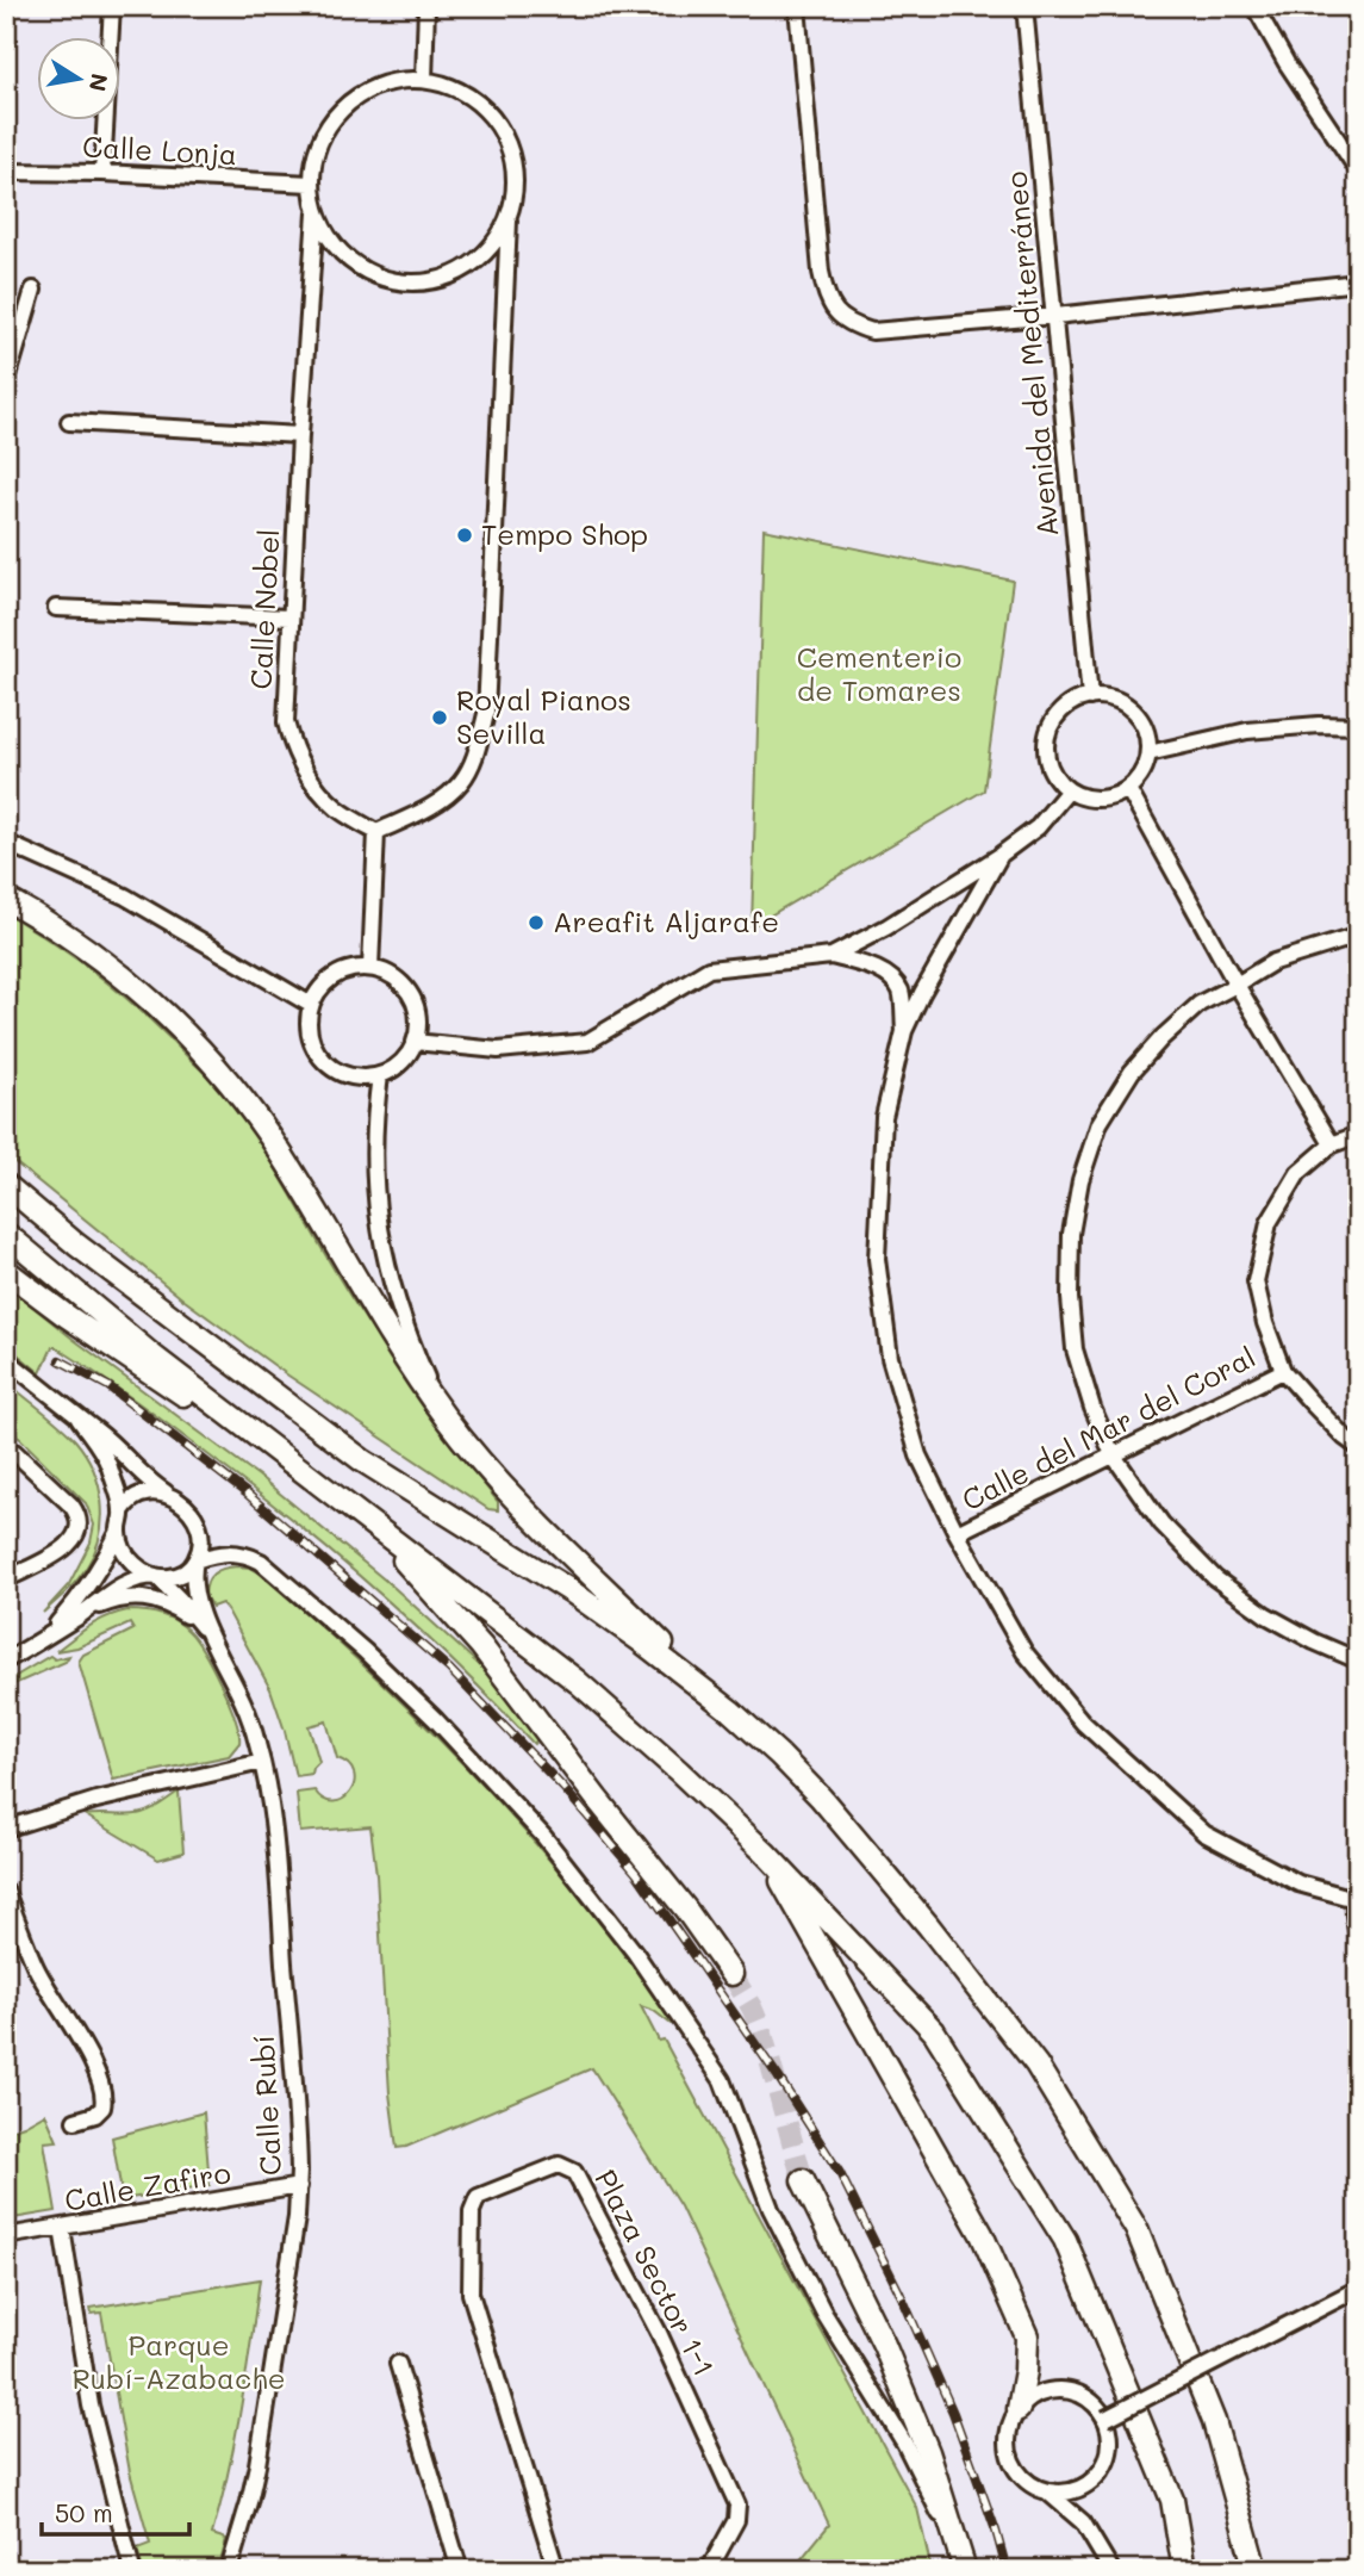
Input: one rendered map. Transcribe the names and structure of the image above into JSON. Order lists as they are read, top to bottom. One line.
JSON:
{"streets":{"street":["Calle Lonja","Avenida del Mediterráneo","Calle Nobel","Calle del Mar del Coral","Calle Rubí","Calle Zafiro","Plaza Sector 1-1"]},"crossings":[["Calle Lonja","Calle Nobel"],["Calle Rubí","Calle Zafiro"]],"parks":["Cementerio de Tomares","Parque Rubí-Azabache"],"places":["Tempo Shop","Royal Pianos Sevilla","Areafit Aljarafe"],"scale_bar":"50 m","north":"right"}
